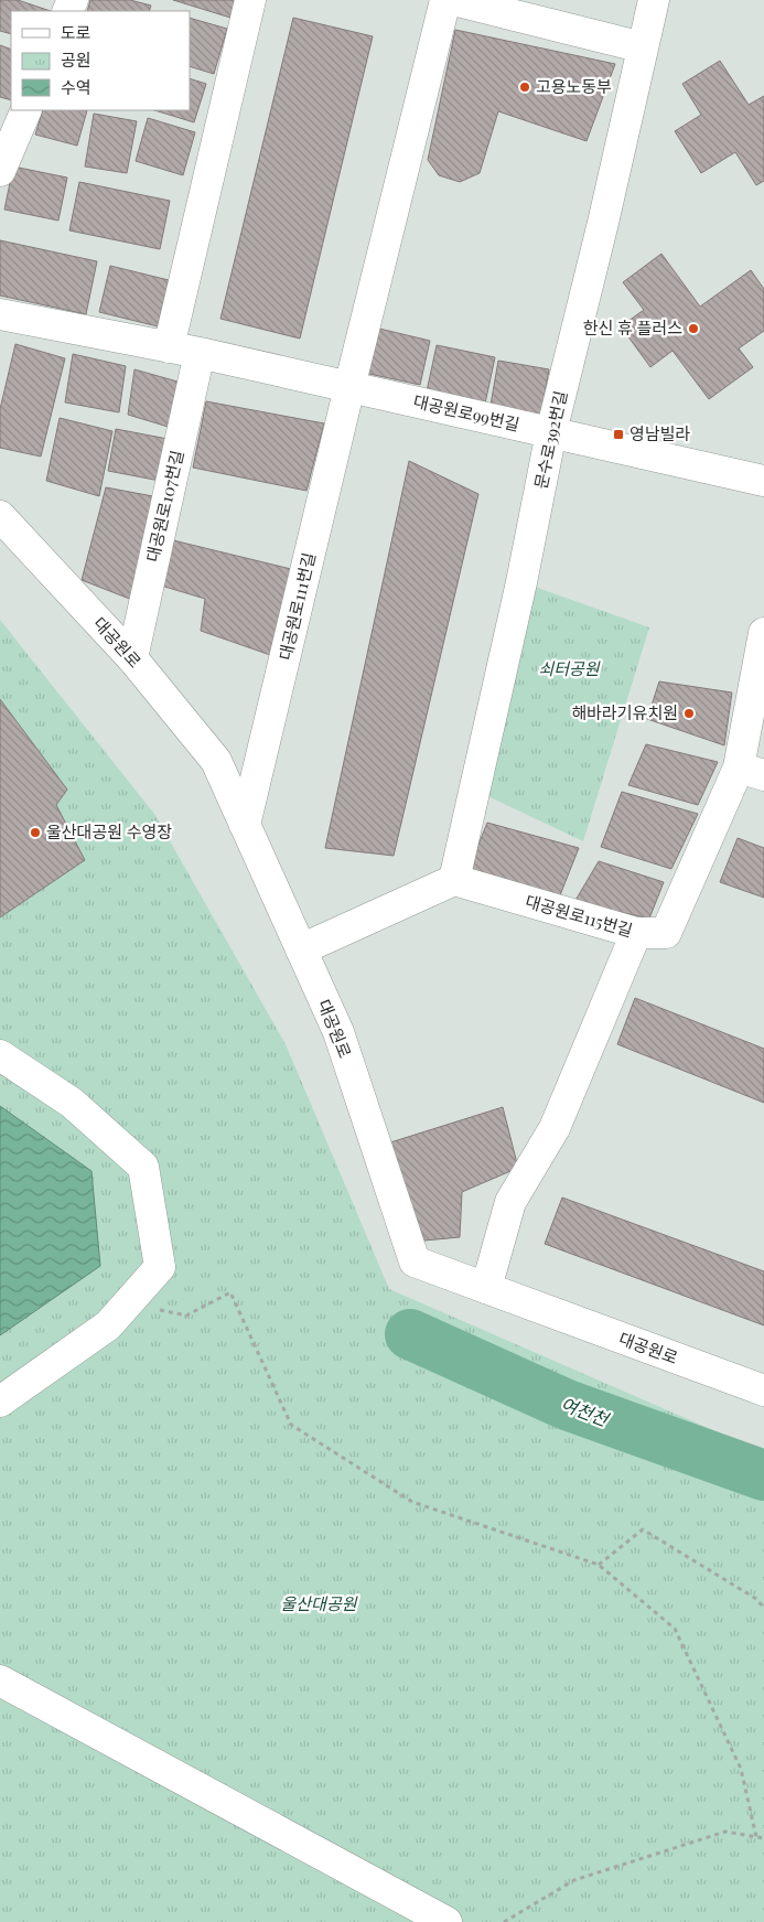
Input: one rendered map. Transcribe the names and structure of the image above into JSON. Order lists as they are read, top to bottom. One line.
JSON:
{"streets":{"street":["대공원로99번길","문수로392번길","대공원로107번길","대공원로111번길","대공원로","대공원로115번길"]},"crossings":[["대공원로99번길","문수로392번길"],["대공원로99번길","대공원로107번길"],["대공원로99번길","대공원로111번길"],["문수로392번길","대공원로115번길"],["대공원로107번길","대공원로"],["대공원로111번길","대공원로"]],"water":["여천천"],"parks":["쇠터공원","울산대공원"],"places":{"other":["고용노동부","한신 휴 플러스","해바라기유치원","울산대공원 수영장"],"transit":["영남빌라"]},"legend":["도로","공원","수역"]}
